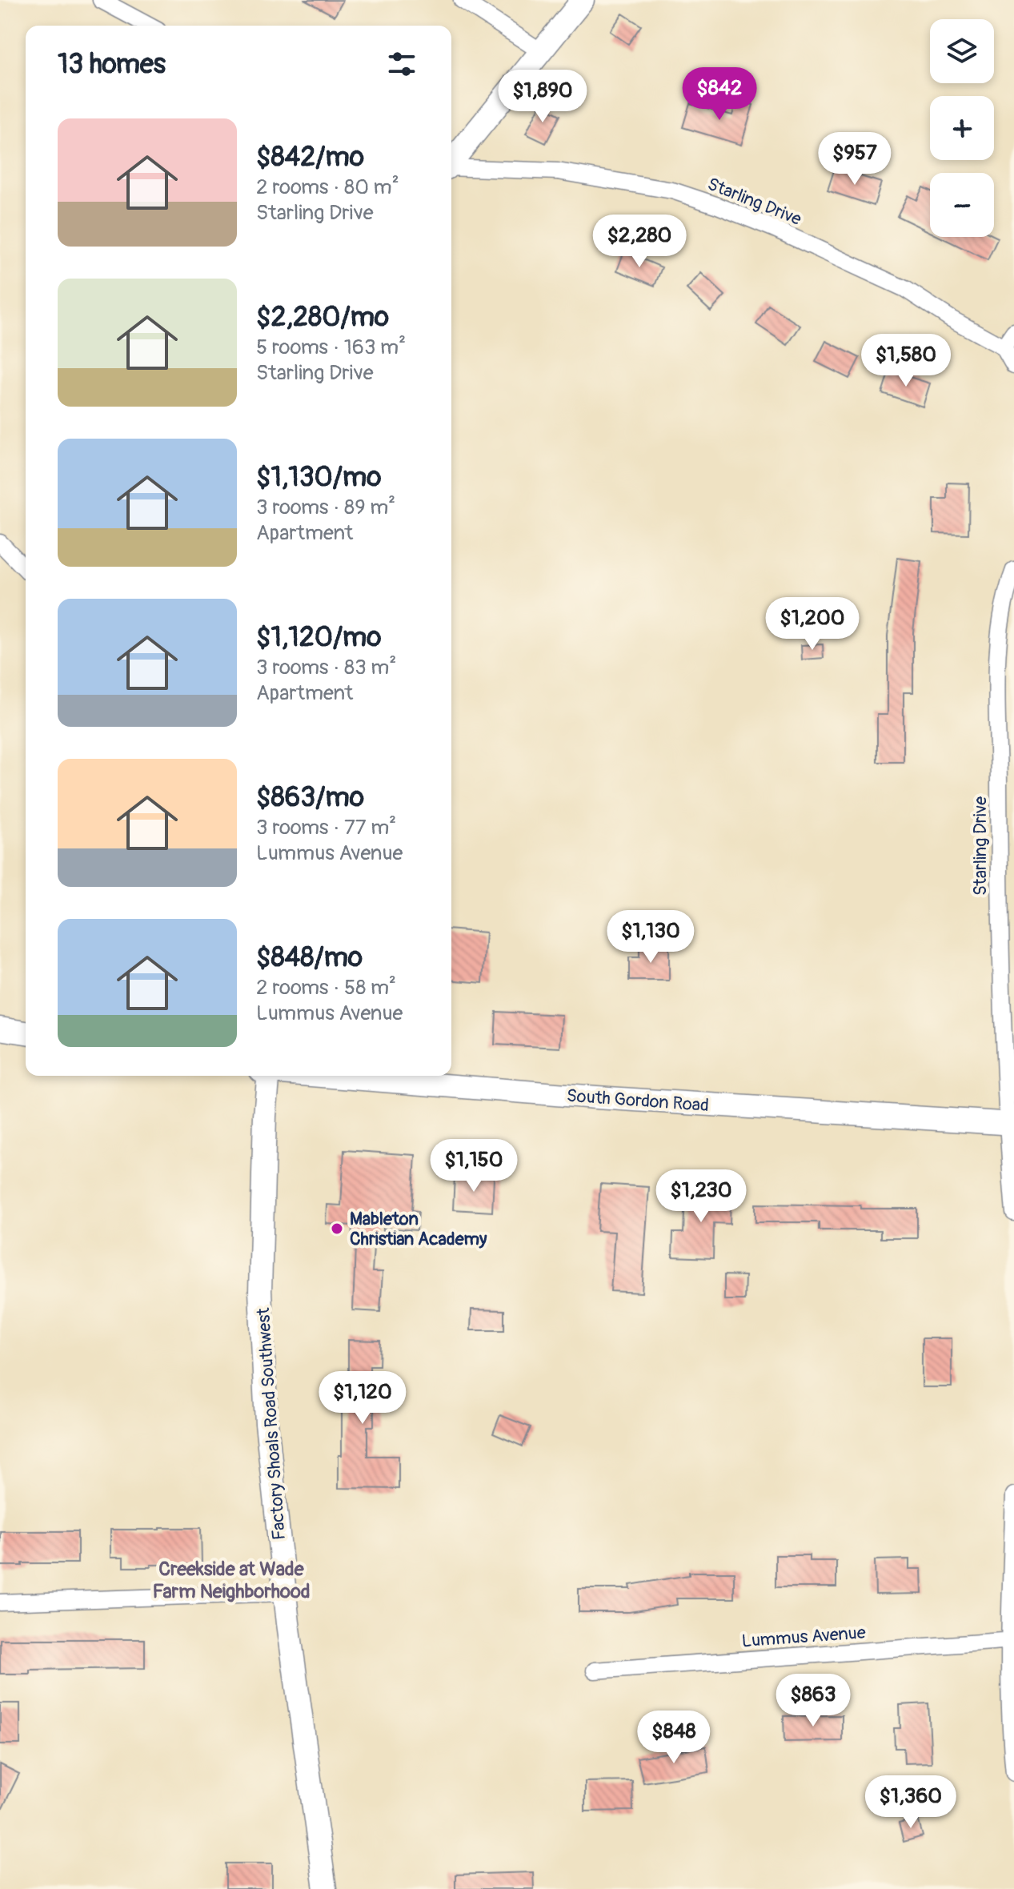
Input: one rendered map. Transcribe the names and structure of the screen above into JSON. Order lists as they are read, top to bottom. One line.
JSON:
{"streets":{"street":["Starling Drive","South Gordon Road","Factory Shoals Road Southwest","Lummus Avenue"]},"crossings":[["Starling Drive","South Gordon Road"]],"districts":["Creekside at Wade Farm Neighborhood"],"places":["Mableton Christian Academy"],"page":{"map_buttons":["+","−"],"heading":"13 homes","price":["$842","$1,890","$957","$2,280","$1,580","$1,200","$1,130","$1,150","$1,230","$1,120","$863","$848","$1,360"],"list":[{"name":"$842/mo","note":"2 rooms · 80 m² · Starling Drive"},{"name":"$2,280/mo","note":"5 rooms · 163 m² · Starling Drive"},{"name":"$1,130/mo","note":"3 rooms · 89 m² · Apartment"},{"name":"$1,120/mo","note":"3 rooms · 83 m² · Apartment"},{"name":"$863/mo","note":"3 rooms · 77 m² · Lummus Avenue"},{"name":"$848/mo","note":"2 rooms · 58 m² · Lummus Avenue"}]}}
